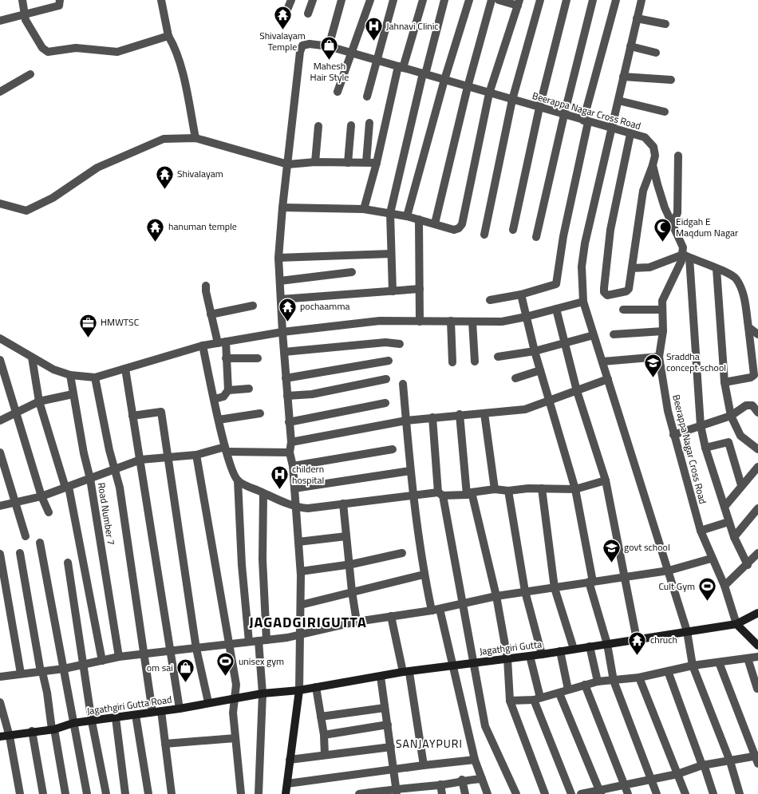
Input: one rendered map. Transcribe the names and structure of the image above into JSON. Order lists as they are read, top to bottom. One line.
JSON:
{"streets":{"street":["Beerappa Nagar Cross Road","Road Number 7","Jagathgiri Gutta","Jagathgiri Gutta Road"]},"crossings":[["Beerappa Nagar Cross Road","Jagathgiri Gutta"],["Jagathgiri Gutta","Jagathgiri Gutta Road"]],"districts":["JAGADGIRIGUTTA","SANJAYPURI"],"places":{"temple":["Shivalayam Temple","Shivalayam","hanuman temple","pochaamma","chruch"],"hospital":["Jahnavi Clinic","childern hospital"],"shop":["Mahesh Hair Style","om sai"],"mosque":["Eidgah E Maqdum Nagar"],"office":["HMWTSC"],"school or university":["Sraddha concept school","govt school"],"sports":["Cult Gym","unisex gym"]}}
